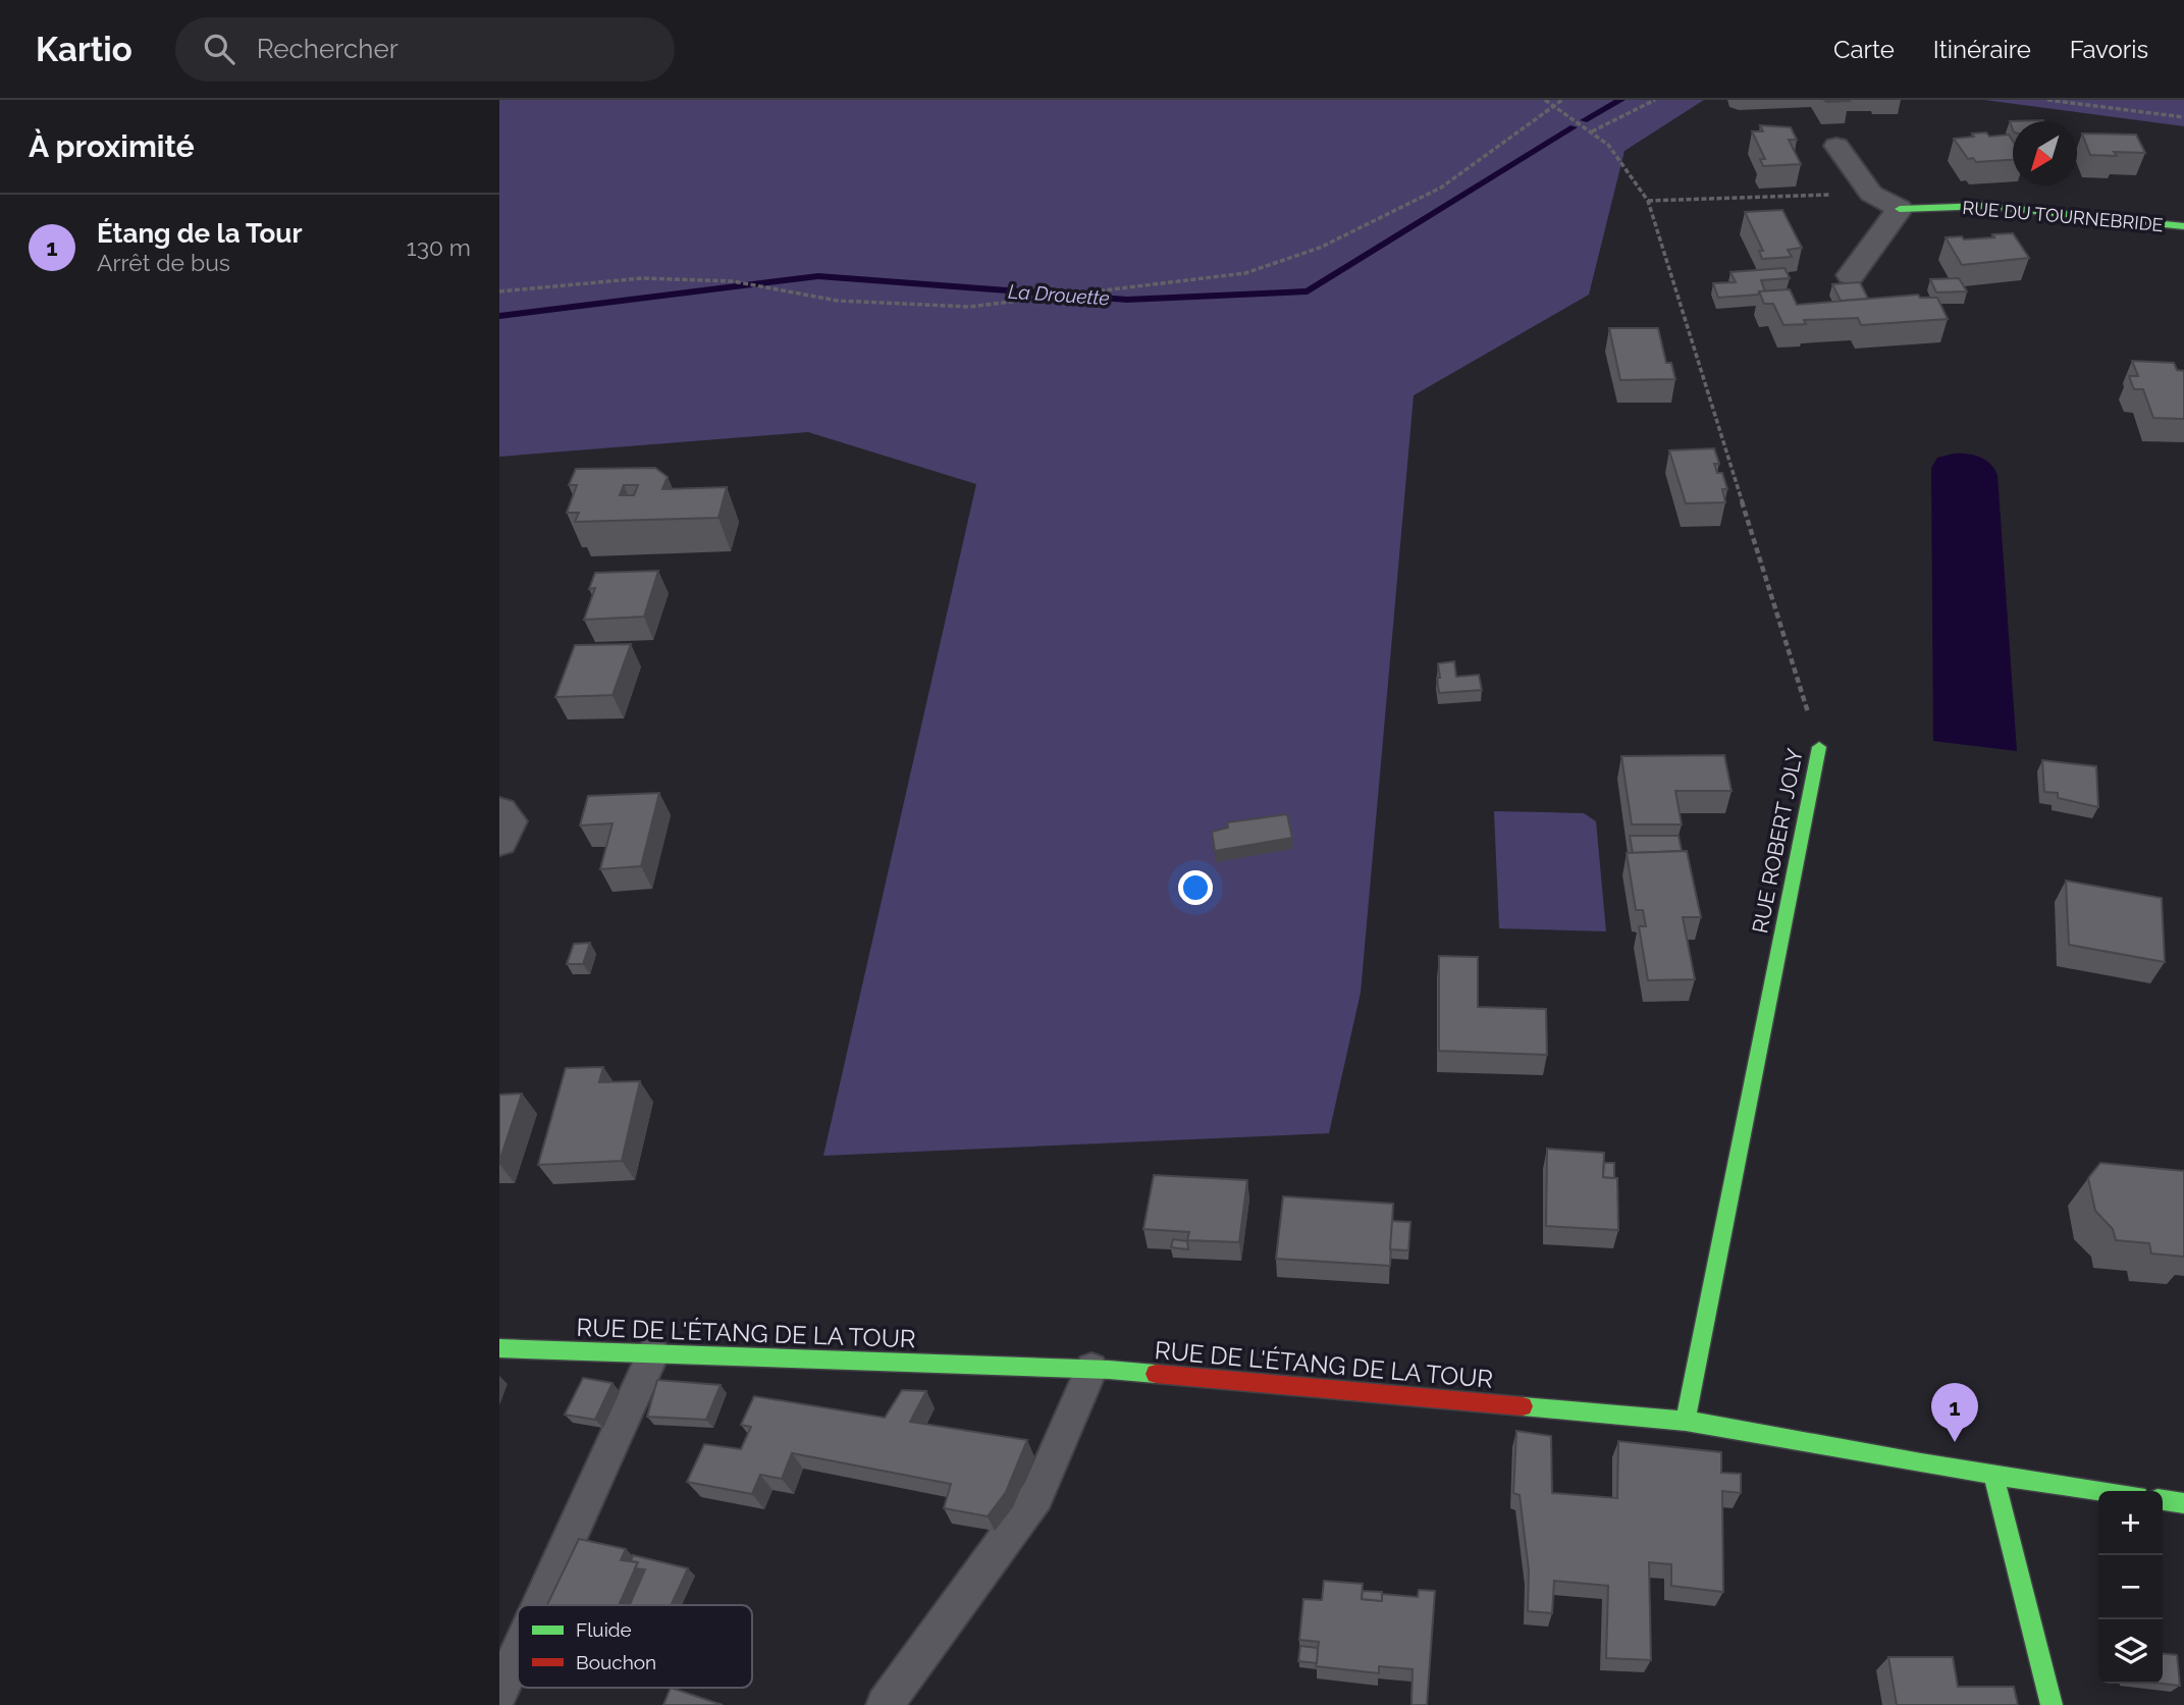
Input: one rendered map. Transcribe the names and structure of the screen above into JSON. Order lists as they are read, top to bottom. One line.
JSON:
{"streets":{"main road":["RUE DU TOURNEBRIDE","RUE ROBERT JOLY","RUE DE L'ÉTANG DE LA TOUR"]},"crossings":[["RUE ROBERT JOLY","RUE DE L'ÉTANG DE LA TOUR"]],"water":["La Drouette"],"legend":["Fluide","Bouchon"],"north":"bottom left","page":{"header":"Kartio","search":"Rechercher","nav":["Carte","Itinéraire","Favoris"],"heading":"À proximité","list":[{"mark":"1","name":"Étang de la Tour","note":"Arrêt de bus","value":"130 m"}],"pins":"1","map_buttons":["+","−"]}}
